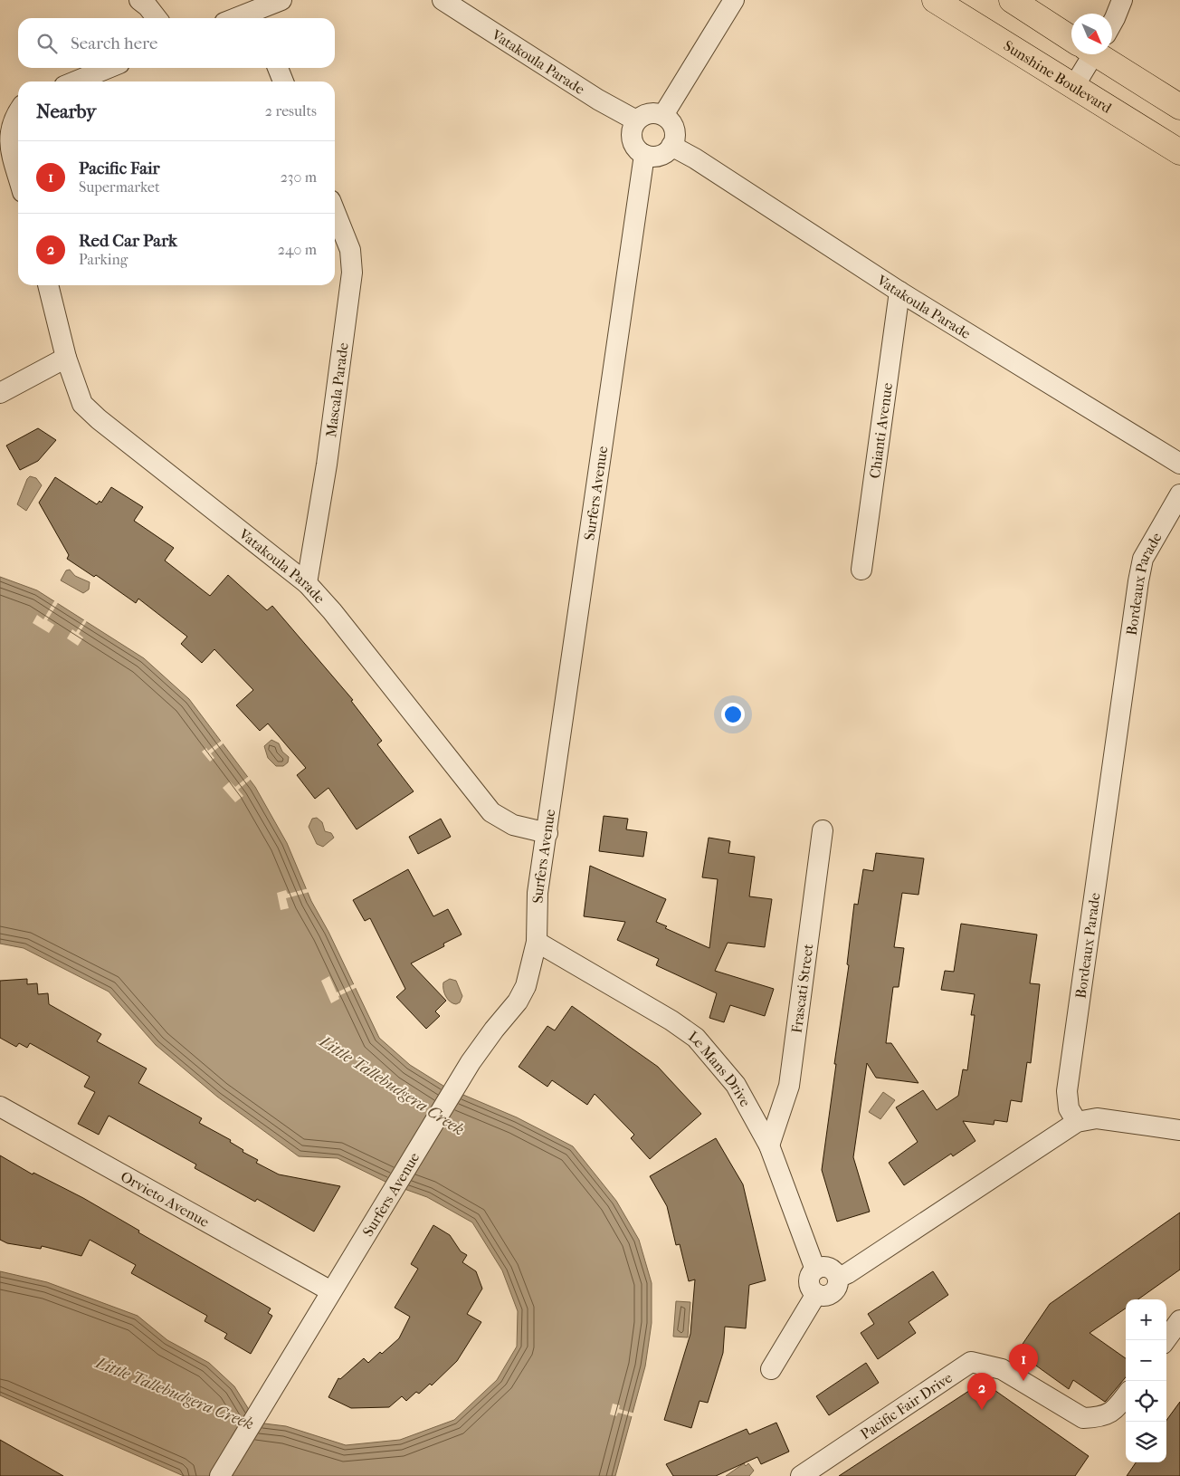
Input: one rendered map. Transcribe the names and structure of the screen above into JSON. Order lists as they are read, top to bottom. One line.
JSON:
{"streets":{"main road":["Sunshine Boulevard"],"street":["Vatakoula Parade","Mascala Parade","Chianti Avenue","Surfers Avenue","Bordeaux Parade","Frascati Street","Le Mans Drive","Orvieto Avenue","Pacific Fair Drive"]},"crossings":[["Vatakoula Parade","Mascala Parade"],["Vatakoula Parade","Chianti Avenue"],["Vatakoula Parade","Surfers Avenue"],["Surfers Avenue","Le Mans Drive"],["Surfers Avenue","Orvieto Avenue"],["Frascati Street","Le Mans Drive"]],"water":["Little Tallebudgera Creek"],"north":"bottom right","page":{"search":"Search here","heading":["Nearby","2 results"],"list":[{"mark":"1","name":"Pacific Fair","note":"Supermarket","value":"230 m"},{"mark":"2","name":"Red Car Park","note":"Parking","value":"240 m"}],"map_buttons":["+","−"],"pins":["1","2"]}}
